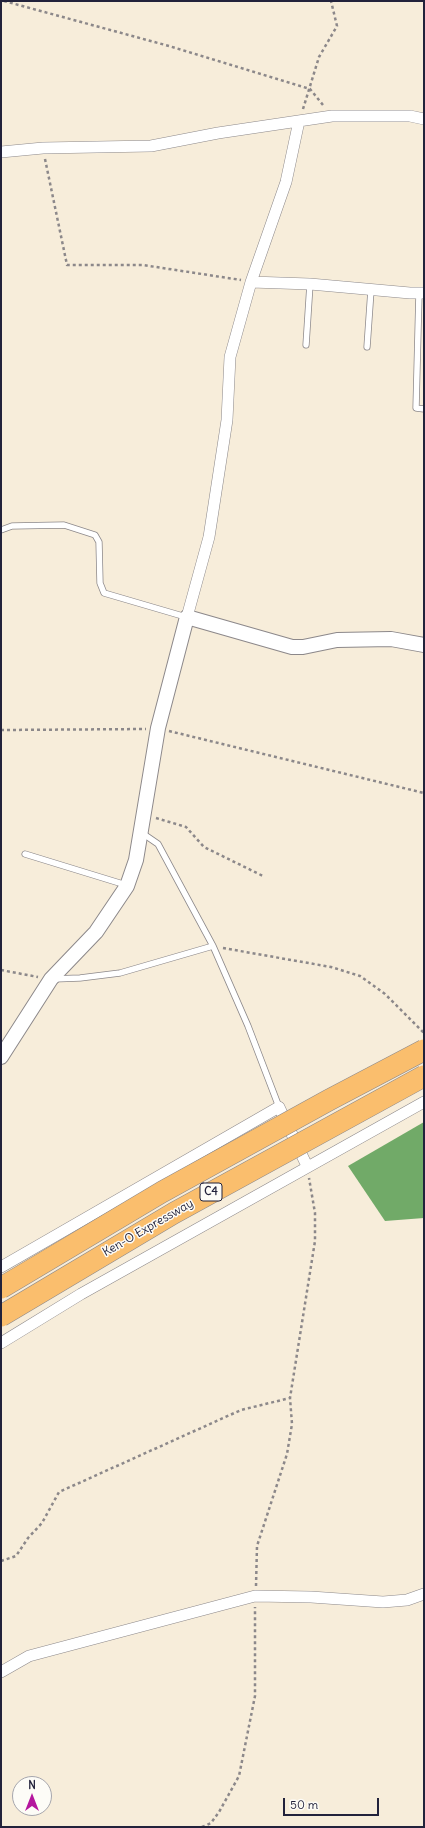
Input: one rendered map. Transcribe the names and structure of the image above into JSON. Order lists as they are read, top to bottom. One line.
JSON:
{"streets":{"highway":["C4","Ken-O Expressway"]},"scale_bar":"50 m","north":"top"}
